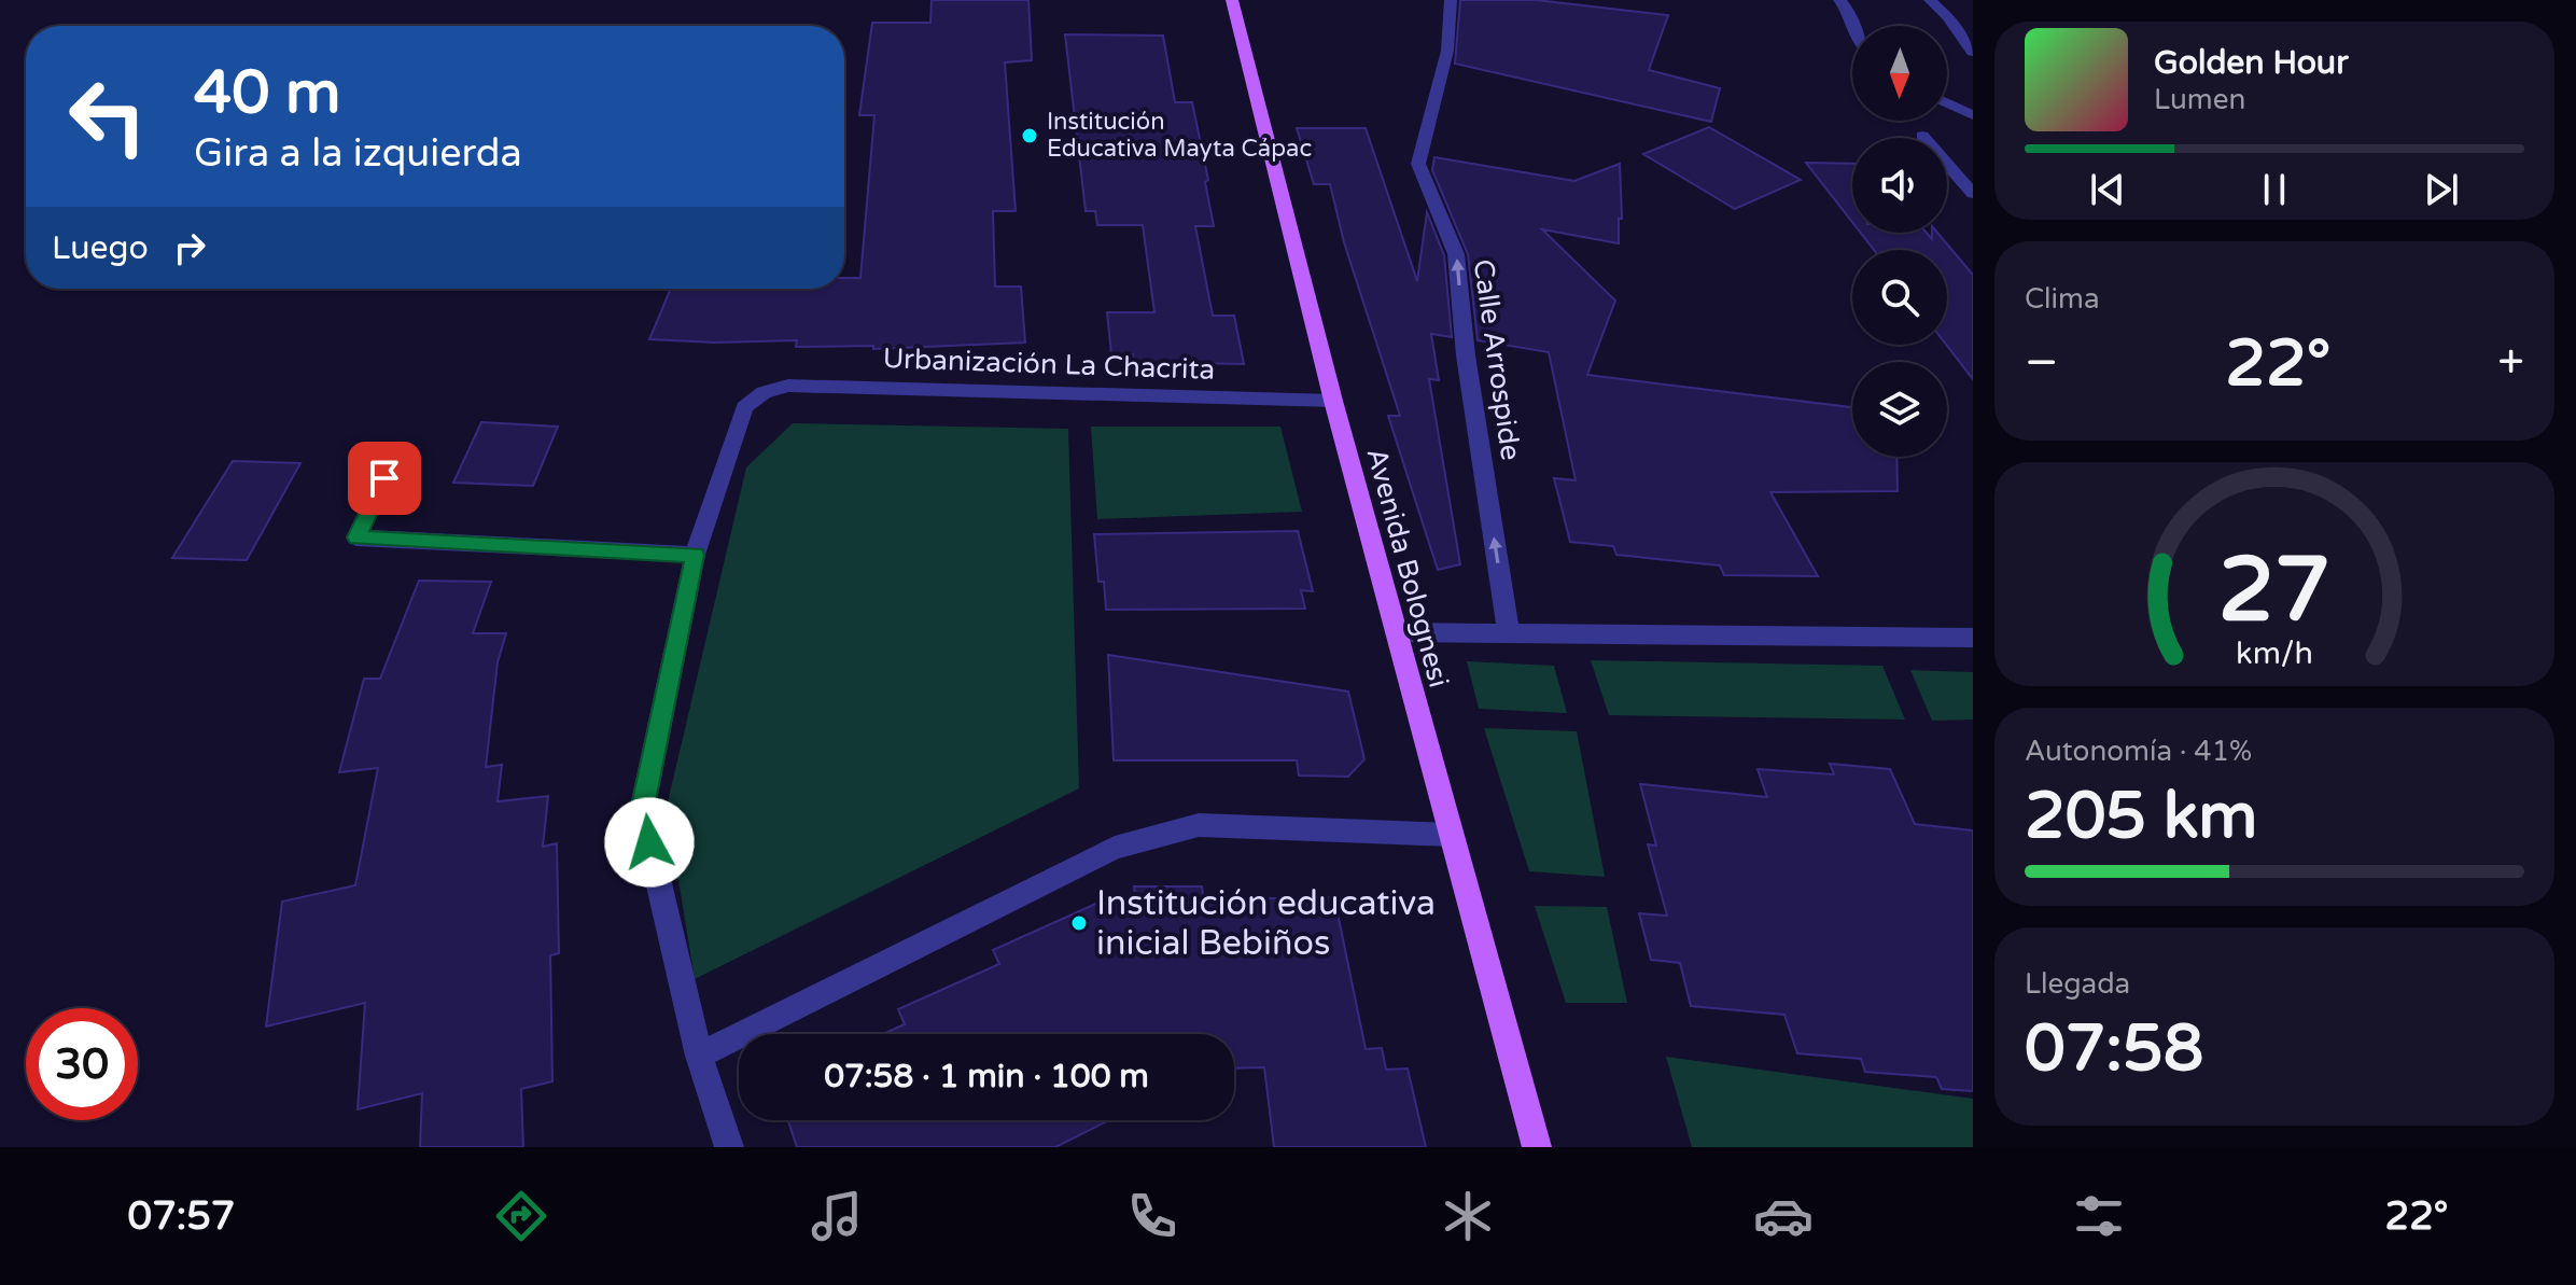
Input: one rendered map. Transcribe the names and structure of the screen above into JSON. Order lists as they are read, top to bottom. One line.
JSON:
{"streets":{"main road":["Avenida Bolognesi"],"street":["Calle Arrospide","Urbanización La Chacrita"]},"crossings":[["Urbanización La Chacrita","Avenida Bolognesi"]],"one_way":["Calle Arrospide"],"places":["Institución Educativa Mayta Cápac","Institución educativa inicial Bebiños"],"north":"bottom","page":{"turn":["40 m","Gira a la izquierda"],"song":["Golden Hour","Lumen"],"then":"Luego","tile":["Clima",["Autonomía · 41%","205 km"],["Llegada","07:58"]],"heat":["−","22°","+"],"limit":"30","trip":"07:58 · 1 min · 100 m","tabs":["07:57","22°"],"gauge":["27","km/h"]}}
